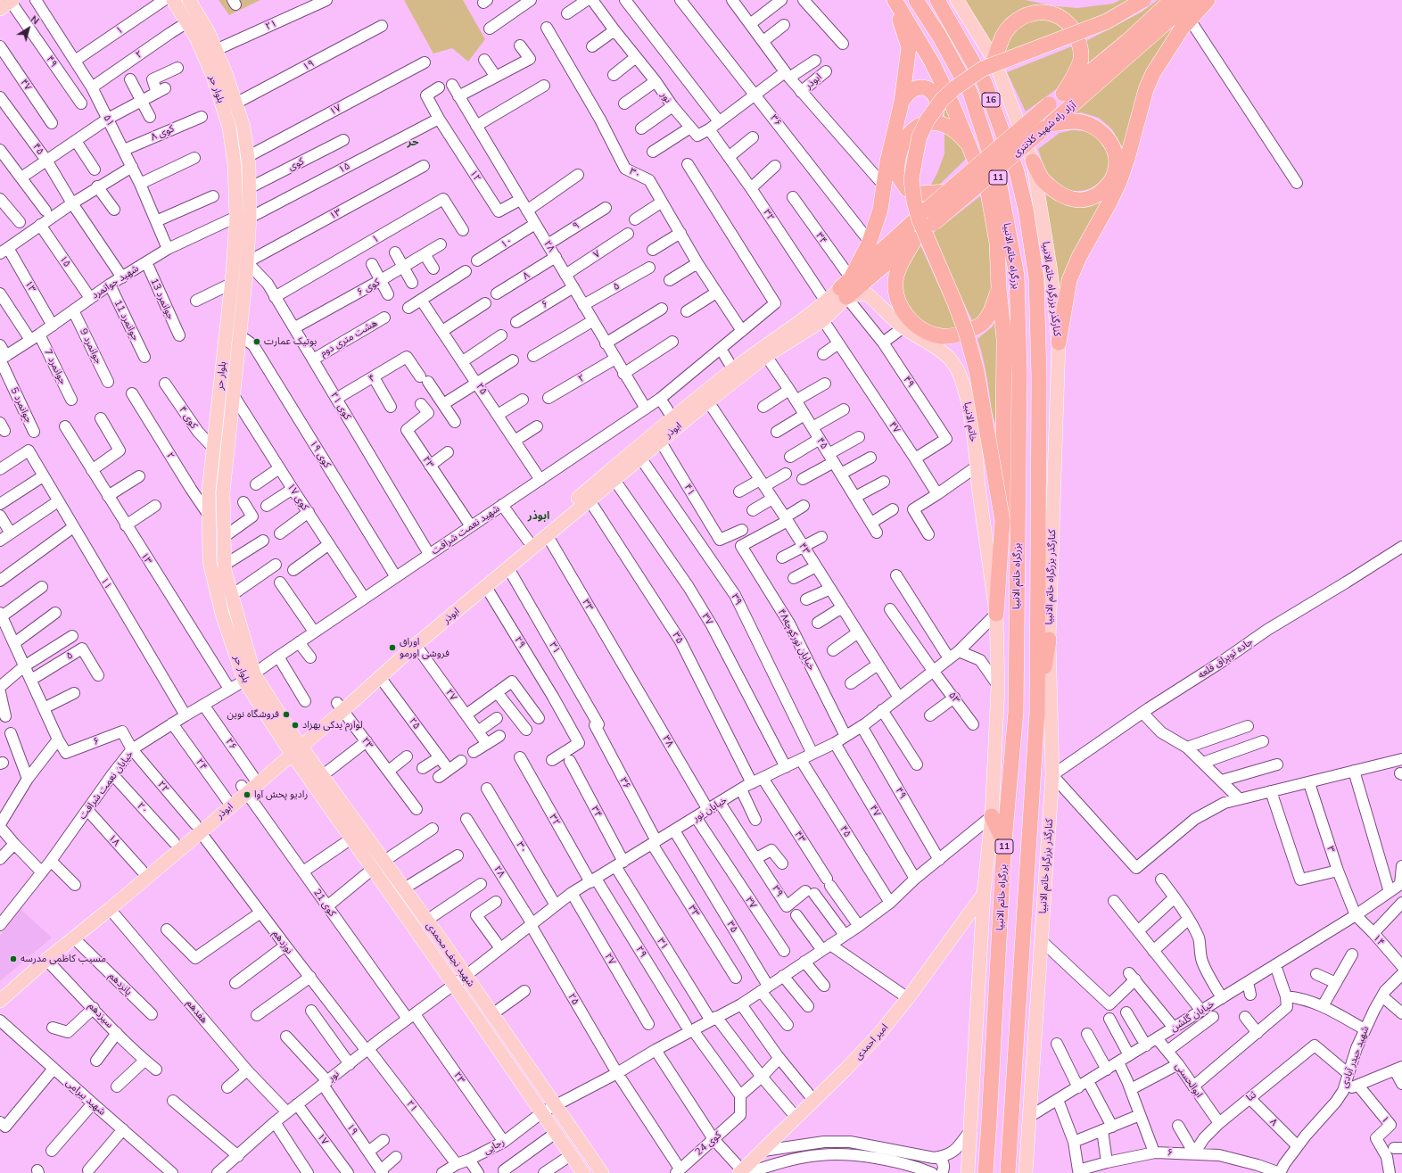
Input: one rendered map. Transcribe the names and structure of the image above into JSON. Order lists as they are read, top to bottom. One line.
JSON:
{"streets":{"highway":["16","آزاد راه شهید کلانتری","11","بزرگراه خاتم الانبیا"],"main road":["ابوذر","بلوار حر","کنارگذر بزرگراه خاتم الانبیا","خاتم الانبیا","شهید نجف محمدی","امیر احمدی"],"street":["۲۱","۱","۲","۴۹","۱۹","۴۷","نور","۱۷","۵۱","۳۶","کوی ۸","۴۵","کوی","۱۵","۳۰","۱۲","۱۳","۳۲","۹","۳۴","۱۰","۲۸","۷","۸","شهید جوانمرد","۵","کوی ۶","جوانمرد 13","۶","جوانمرد 11","هشت متری دوم","جوانمرد 9","جوانمرد 7","۴","۲۵","جوانمرد 5","کوی ۲۱","کوی ۴","کوی ۱۹","۲۳","۴۱","کوی ۱۷","شهید نعمت شرافت","۴۳","۱۱","۳۹","۳۳","۳۷","۳۵","خیابان نورکوچه۴۸","۲۹","۳۱","جاده توپراق قلعه","۲۷","۵۳","۳۸","۲۶","۲۴","خیابان نعمت شرافت","۲۲","۲۰","خیابان نور","۱۸","۳","کوی 21","۱۴","نوزدهم","پانزدهم","هفدهم","سیزدهم","خیابان گلشن","شهید حیدر آبادی","ابوالحسنی","ثنا","شهید بیرامی","کوی 24","رجایی"]},"crossings":[["۲۱","بلوار حر"],["۲۱","نور"],["۲۱","نوزدهم"],["۲۱","رجایی"],["۱","۵۱"],["۱","کوی ۲۱"],["۲","بلوار حر"],["۲","۵۱"],["۲","۲۸"],["۴۹","ابوذر"],["۴۹","۴۷"],["۴۹","آزاد راه شهید کلانتری"],["۴۹","۳۴"],["۴۹","خاتم الانبیا"],["۴۹","خیابان نور"],["۴۹","رجایی"],["۱۹","بلوار حر"],["۱۹","نور"],["ابوذر","۴۷"],["ابوذر","بلوار حر"],["ابوذر","آزاد راه شهید کلانتری"],["ابوذر","۴۵"],["ابوذر","۳۲"],["ابوذر","۳۴"],["ابوذر","۲۵"],["ابوذر","خاتم الانبیا"],["ابوذر","۲۳"],["ابوذر","۴۱"],["ابوذر","۴۳"],["ابوذر","۳۹"],["ابوذر","۳۳"],["ابوذر","۳۷"],["ابوذر","۳۵"],["ابوذر","۲۹"],["ابوذر","۳۱"],["ابوذر","۲۷"],["ابوذر","۲۶"],["ابوذر","۲۴"],["ابوذر","۲۲"],["ابوذر","۲۰"],["ابوذر","۱۸"],["ابوذر","کوی 21"],["ابوذر","نوزدهم"],["ابوذر","شهید نجف محمدی"],["ابوذر","پانزدهم"],["ابوذر","هفدهم"],["ابوذر","سیزدهم"],["۴۷","خیابان نور"],["۴۷","رجایی"],["بلوار حر","۱۷"],["بلوار حر","کوی"],["بلوار حر","۱۵"],["بلوار حر","۱۳"],["بلوار حر","شهید جوانمرد"],["بلوار حر","کوی ۲۱"],["بلوار حر","کوی ۴"],["بلوار حر","کوی ۱۹"],["بلوار حر","کوی ۱۷"],["بلوار حر","شهید نعمت شرافت"],["بلوار حر","خیابان نعمت شرافت"],["بلوار حر","شهید نجف محمدی"],["نور","۱۷"],["نور","۲۳"],["نور","خیابان نور"],["نور","کوی 21"],["نور","نوزدهم"],["نور","شهید نجف محمدی"],["نور","هفدهم"],["۵۱","کوی ۸"],["۵۱","شهید جوانمرد"],["۳۶","۳۳"],["۳۶","۳۱"],["۳۶","خیابان نور"],["آزاد راه شهید کلانتری","۳۴"],["آزاد راه شهید کلانتری","خاتم الانبیا"],["۴۵","خیابان نور"],["۴۵","رجایی"],["۱۵","۱۲"],["۱۵","شهید جوانمرد"],["۳۰","شهید نعمت شرافت"],["۳۰","خیابان نور"],["۱۲","۲۸"],["۱۳","شهید جوانمرد"],["۱۳","کوی ۲۱"],["۱۳","خیابان نعمت شرافت"],["۳۲","۲۹"],["۳۲","خیابان نور"],["۹","۲۸"],["۳۴","خاتم الانبیا"],["۳۴","۳۱"],["۳۴","خیابان نور"],["۱۰","۲۸"],["۲۸","۷"],["۲۸","۸"],["۲۸","۵"],["۲۸","۶"],["۲۸","۲۵"],["۲۸","شهید نعمت شرافت"],["۲۸","خیابان نور"],["۸","شهید حیدر آبادی"],["۸","ثنا"],["شهید جوانمرد","جوانمرد 13"],["شهید جوانمرد","جوانمرد 11"],["شهید جوانمرد","جوانمرد 9"],["شهید جوانمرد","جوانمرد 7"],["شهید جوانمرد","جوانمرد 5"],["کوی ۶","کوی ۲۱"],["کنارگذر بزرگراه خاتم الانبیا","جاده توپراق قلعه"],["کنارگذر بزرگراه خاتم الانبیا","خیابان گلشن"],["۶","خیابان نعمت شرافت"],["۶","۲۲"],["۶","خیابان گلشن"],["۶","شهید حیدر آبادی"],["۶","ثنا"],["هشت متری دوم","کوی ۲۱"],["۴","کوی ۲۱"],["۲۵","شهید نعمت شرافت"],["۲۵","خیابان نور"],["۲۵","کوی 24"],["۲۵","رجایی"],["کوی ۲۱","شهید نعمت شرافت"],["خاتم الانبیا","خیابان نور"],["کوی ۱۹","شهید نعمت شرافت"],["۲۳","شهید نعمت شرافت"],["۲۳","کوی 21"],["۲۳","رجایی"],["کوی ۱۷","شهید نعمت شرافت"],["شهید نعمت شرافت","خیابان نعمت شرافت"],["۴۳","خیابان نورکوچه۴۸"],["۴۳","خیابان نور"],["۴۳","رجایی"],["۱۱","خیابان نعمت شرافت"],["۳۹","خیابان نور"],["۳۹","رجایی"],["۳۳","۳۸"],["۳۳","خیابان نور"],["۳۷","خیابان نور"],["۳۵","خیابان نور"],["۳۵","رجایی"],["خیابان نورکوچه۴۸","خیابان نور"],["۲۹","خیابان نور"],["۲۹","کوی 24"],["۲۹","رجایی"],["۳۱","خیابان نور"],["۳۱","امیر احمدی"],["۳۱","رجایی"],["۲۷","خیابان نور"],["۵۳","خیابان نور"],["۳۸","خیابان نور"],["۲۶","خیابان نعمت شرافت"],["۲۴","خیابان نعمت شرافت"],["خیابان نعمت شرافت","۲۲"],["خیابان نعمت شرافت","۲۰"],["خیابان نعمت شرافت","۱۸"],["۲۲","نوزدهم"],["خیابان نور","شهید نجف محمدی"],["۳","۱۴"],["۳","خیابان گلشن"],["۱۴","خیابان گلشن"],["شهید نجف محمدی","رجایی"],["خیابان گلشن","ابوالحسنی"],["شهید حیدر آبادی","ثنا"],["ابوالحسنی","ثنا"]],"districts":["حر","ابوذر"],"places":["بوتیک عمارت","اوراق فروشی اورمو","فروشگاه نوین","لوازم یدکی بهزاد","رادیو پخش آوا","مسیب کاظمی مدرسه"],"north":"top right"}
